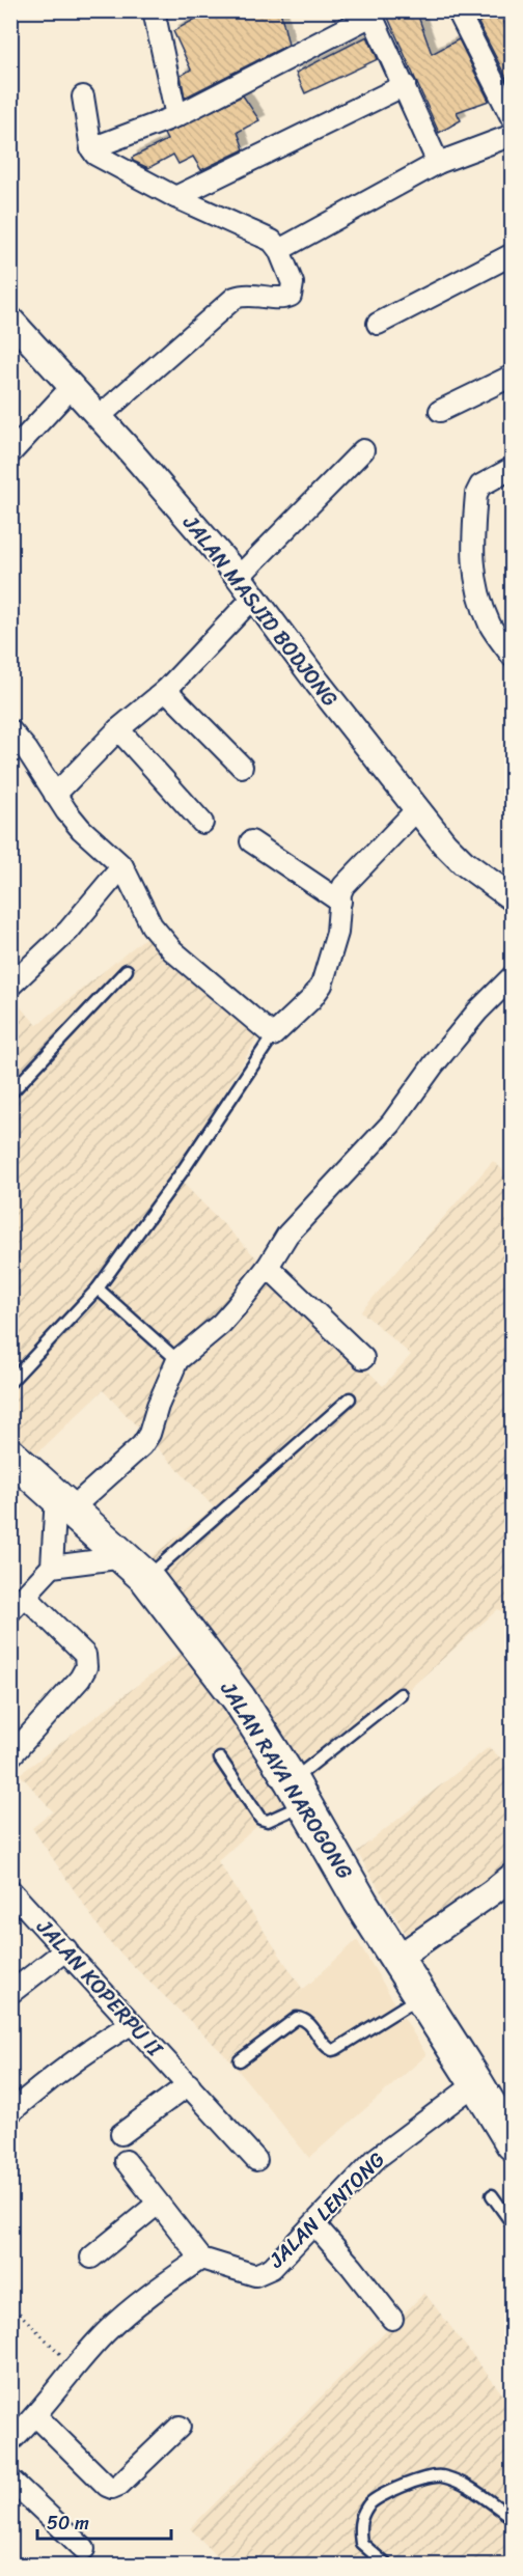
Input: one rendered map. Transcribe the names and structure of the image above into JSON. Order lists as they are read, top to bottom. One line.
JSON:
{"streets":{"main road":["JALAN RAYA NAROGONG"],"street":["JALAN MASJID BODJONG","JALAN KOPERPU II","JALAN LENTONG"]},"crossings":[["JALAN RAYA NAROGONG","JALAN LENTONG"]],"scale_bar":"50 m"}
